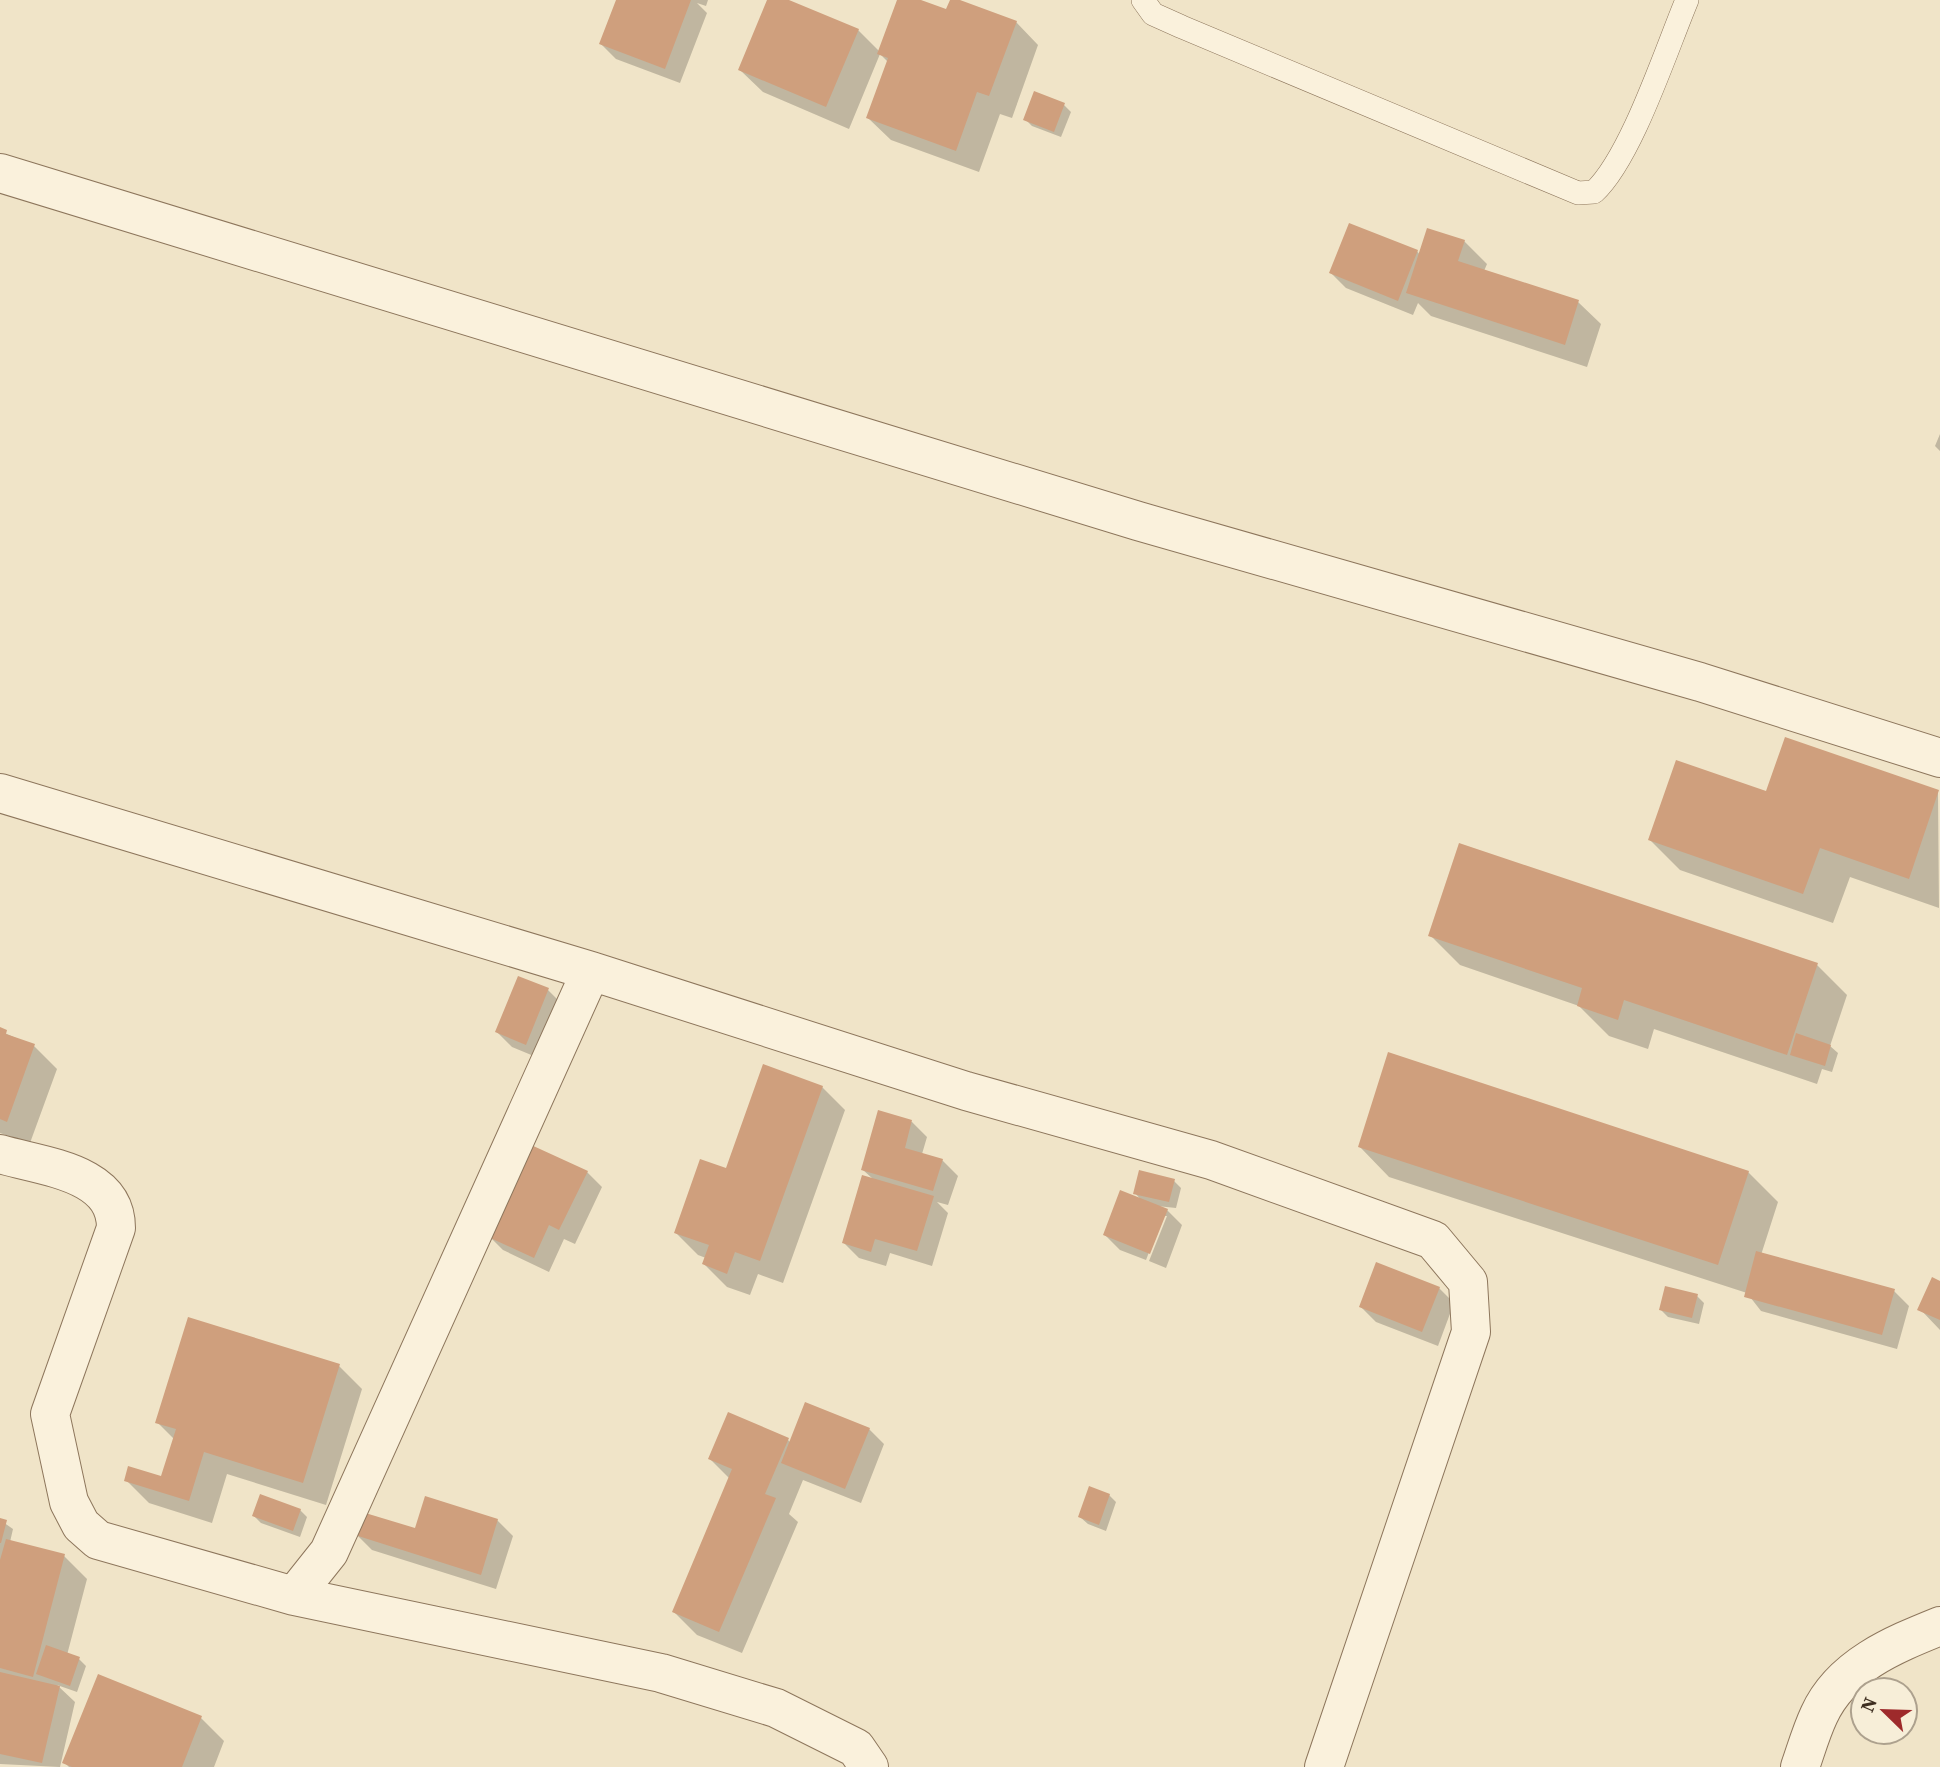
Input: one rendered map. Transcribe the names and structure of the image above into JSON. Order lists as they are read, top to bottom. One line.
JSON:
{"north":"top left"}
